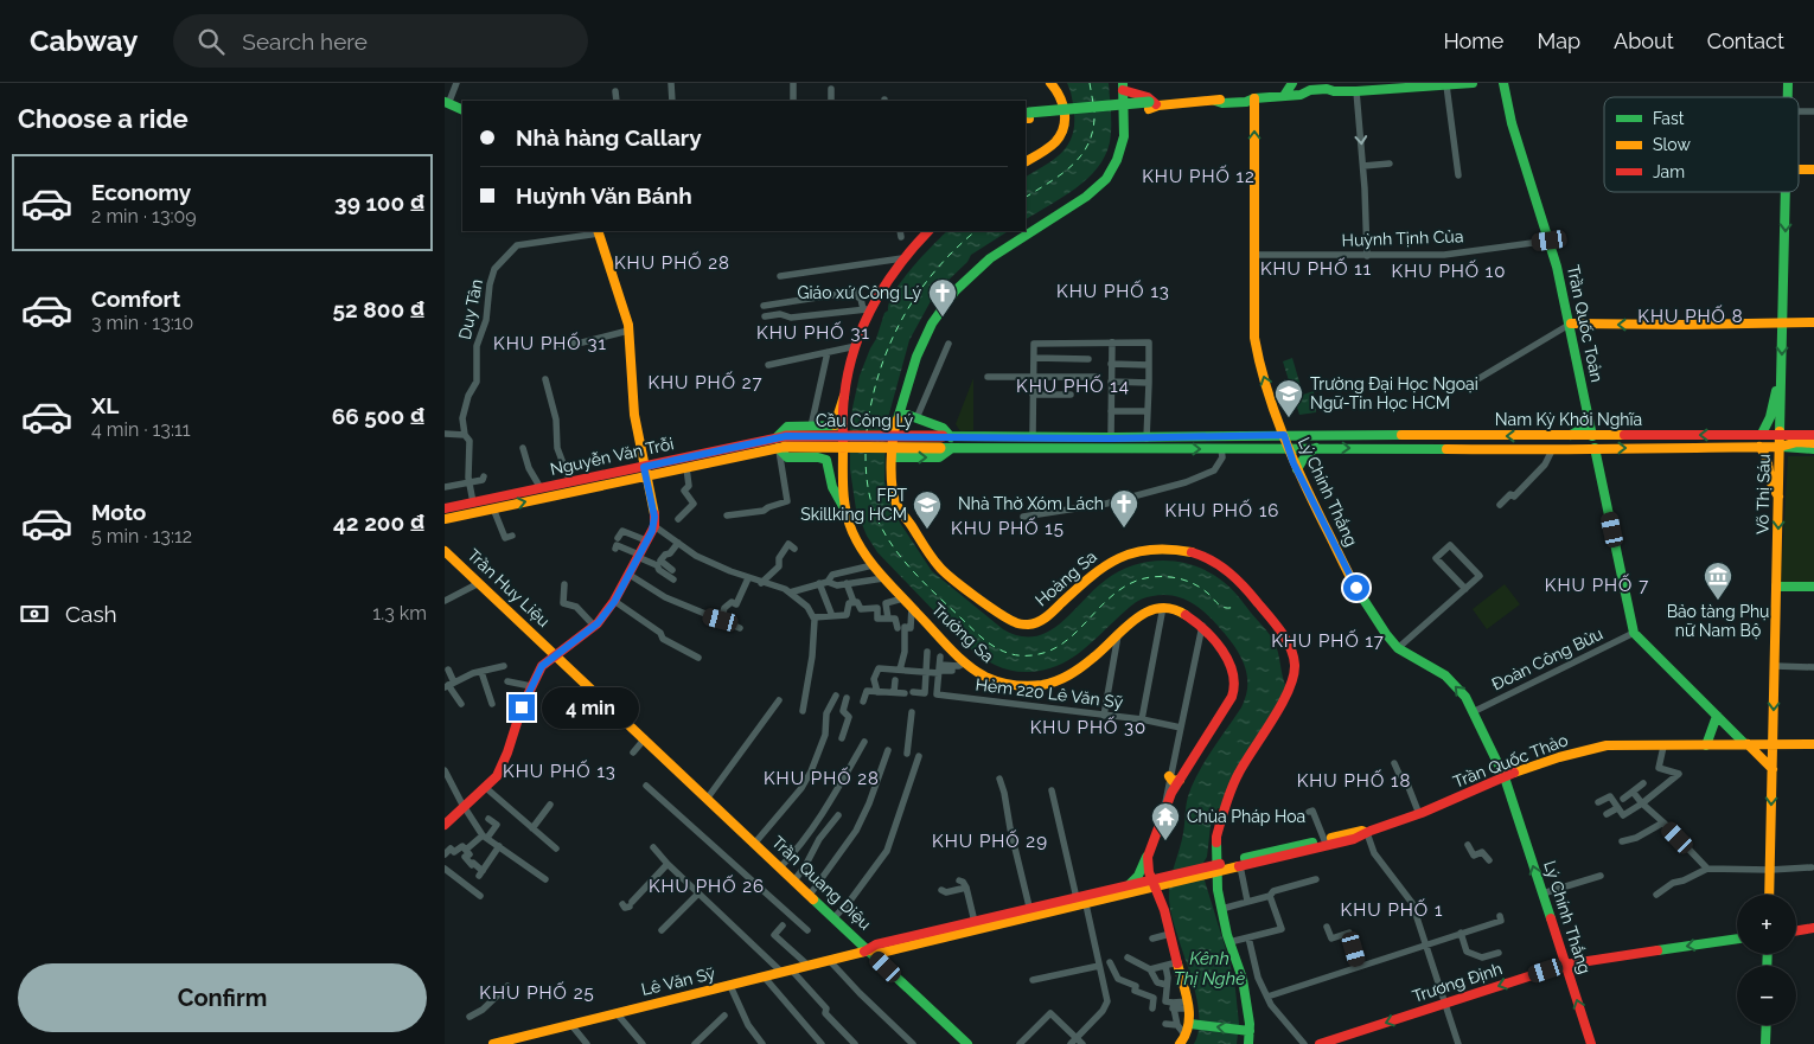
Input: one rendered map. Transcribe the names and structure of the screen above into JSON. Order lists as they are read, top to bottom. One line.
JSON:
{"streets":{"main road":["Trần Quốc Toản","Nam Kỳ Khởi Nghĩa","Cầu Công Lý","Nguyễn Văn Trỗi","Lý Chính Thắng","Võ Thị Sáu","Hoàng Sa","Trần Huy Liệu","Trường Sa","Trần Quốc Thảo","Trần Quang Diệu","Lê Văn Sỹ","Trương Định"],"street":["Huỳnh Tịnh Của","Duy Tân","Đoàn Công Bửu","Hẻm 220 Lê Văn Sỹ"]},"crossings":[["Huỳnh Tịnh Của","Trần Quốc Toản"],["Huỳnh Tịnh Của","Lý Chính Thắng"],["Duy Tân","Nguyễn Văn Trỗi"],["Trần Quốc Toản","Nam Kỳ Khởi Nghĩa"],["Trần Quốc Toản","Đoàn Công Bửu"],["Nam Kỳ Khởi Nghĩa","Cầu Công Lý"],["Nam Kỳ Khởi Nghĩa","Lý Chính Thắng"],["Nam Kỳ Khởi Nghĩa","Võ Thị Sáu"],["Cầu Công Lý","Nguyễn Văn Trỗi"],["Lý Chính Thắng","Đoàn Công Bửu"],["Lý Chính Thắng","Trần Quốc Thảo"],["Lý Chính Thắng","Trương Định"],["Võ Thị Sáu","Trần Quốc Thảo"],["Hoàng Sa","Trần Quốc Thảo"],["Trần Huy Liệu","Trần Quang Diệu"],["Trần Quang Diệu","Lê Văn Sỹ"]],"one_way":["Lý Chính Thắng","Võ Thị Sáu","Trương Định"],"districts":["KHU PHỐ 12","KHU PHỐ 28","KHU PHỐ 11","KHU PHỐ 10","KHU PHỐ 13","KHU PHỐ 8","KHU PHỐ 31","KHU PHỐ 31","KHU PHỐ 27","KHU PHỐ 14","KHU PHỐ 16","KHU PHỐ 15","KHU PHỐ 7","KHU PHỐ 17","KHU PHỐ 30","KHU PHỐ 13","KHU PHỐ 28","KHU PHỐ 18","KHU PHỐ 29","KHU PHỐ 26","KHU PHỐ 1","KHU PHỐ 25"],"water":["Kênh Thị Nghè"],"places":{"church":["Giáo xứ Công Lý","Nhà Thờ Xóm Lách"],"school or university":["Trường Đại Học Ngoại Ngữ-Tin Học HCM","FPT Skillking HCM"],"museum":["Bảo tàng Phụ nữ Nam Bộ"],"temple":["Chùa Pháp Hoa"]},"legend":["Fast","Slow","Jam"],"page":{"header":"Cabway","search":"Search here","nav":["Home","Map","About","Contact"],"heading":"Choose a ride","banner":["Nhà hàng Callary","Huỳnh Văn Bánh"],"list":[{"name":"Economy","note":"2 min · 13:09","value":"39 100 ₫"},{"name":"Comfort","note":"3 min · 13:10","value":"52 800 ₫"},{"name":"XL","note":"4 min · 13:11","value":"66 500 ₫"},{"name":"Moto","note":"5 min · 13:12","value":"42 200 ₫"}],"pay":["Cash","1.3 km"],"bubble":"4 min","map_buttons":["+","−"],"buttons":"Confirm"}}
